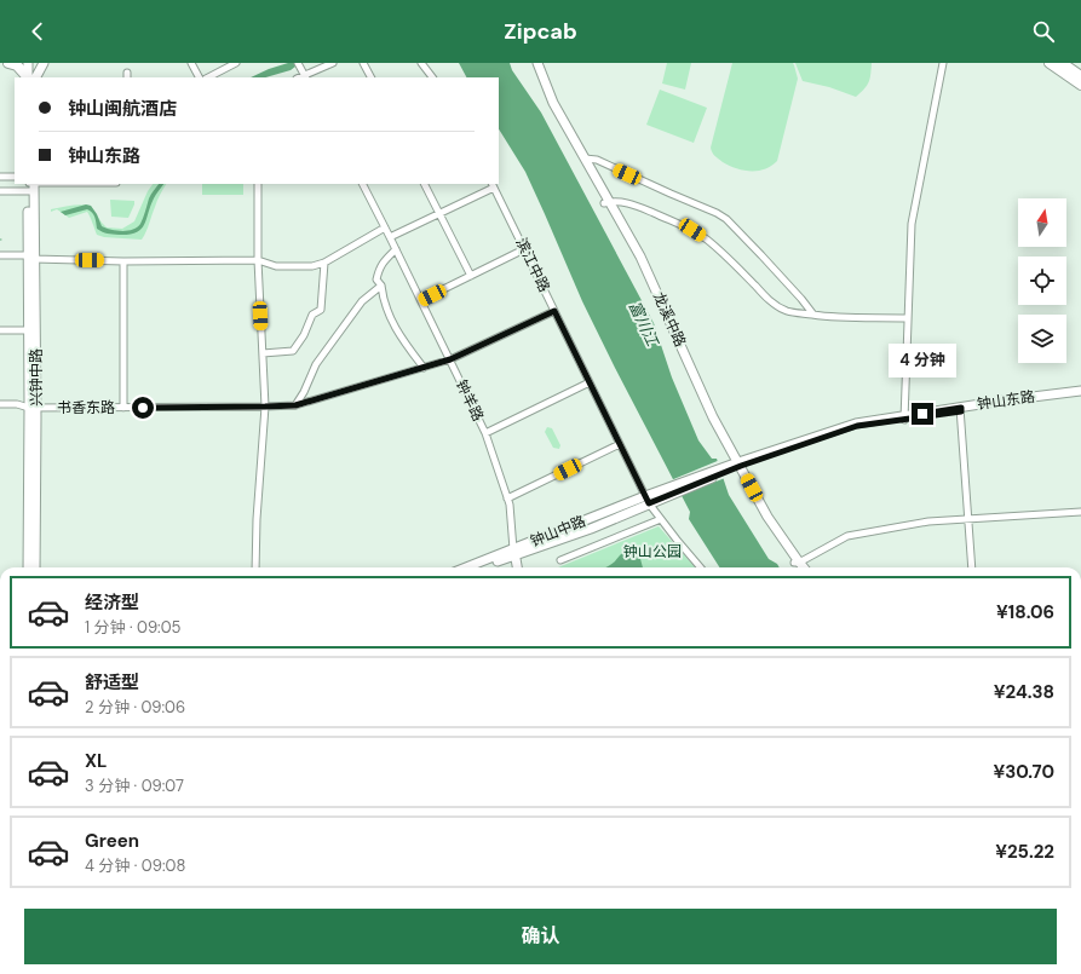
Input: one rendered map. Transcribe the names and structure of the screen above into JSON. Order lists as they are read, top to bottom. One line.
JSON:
{"streets":{"main road":["龙溪中路","兴钟中路","钟山东路","钟山中路"],"street":["滨江中路","钟羊路","书香东路"]},"crossings":[["滨江中路","钟山东路"],["滨江中路","书香东路"],["龙溪中路","钟山东路"],["兴钟中路","书香东路"],["钟羊路","书香东路"],["钟羊路","钟山中路"]],"water":["富川江"],"parks":["钟山公园"],"north":"top","page":{"header":"Zipcab","banner":["钟山闽航酒店","钟山东路"],"bubble":"4 分钟","list":[{"name":"经济型","note":"1 分钟 · 09:05","value":"¥18.06"},{"name":"舒适型","note":"2 分钟 · 09:06","value":"¥24.38"},{"name":"XL","note":"3 分钟 · 09:07","value":"¥30.70"},{"name":"Green","note":"4 分钟 · 09:08","value":"¥25.22"}],"buttons":"确认"}}
